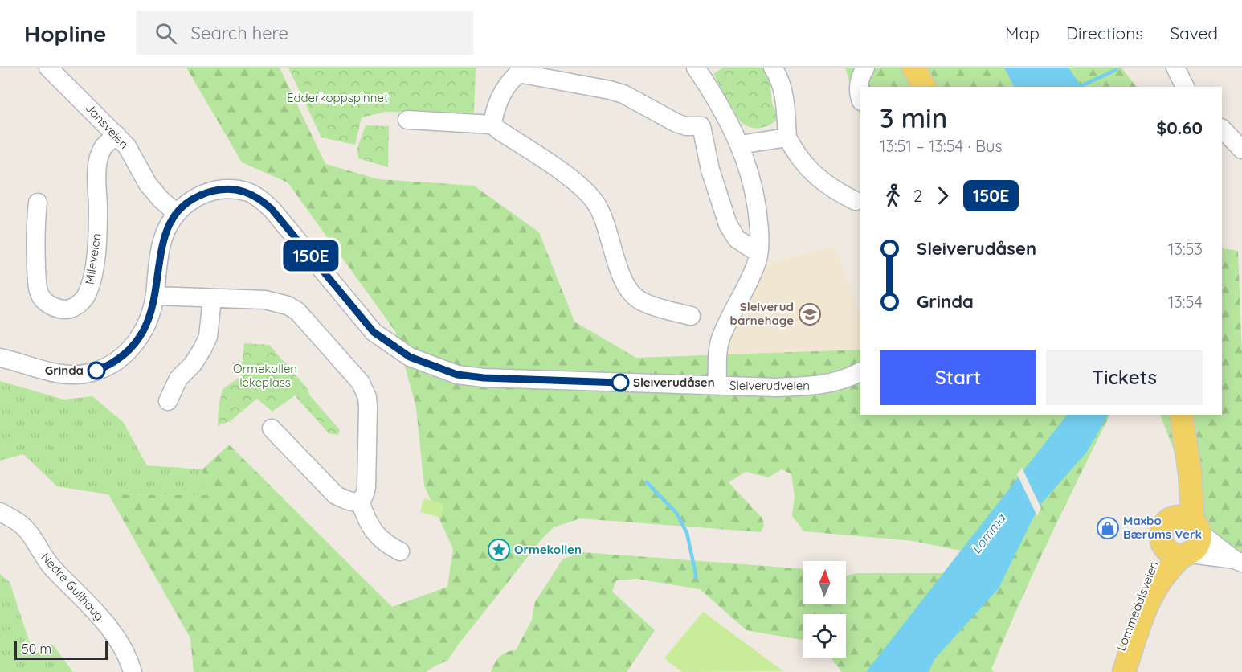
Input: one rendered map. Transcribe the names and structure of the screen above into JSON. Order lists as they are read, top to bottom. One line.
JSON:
{"streets":{"main road":["Lommedalsveien"],"street":["Jansveien","Mileveien","Sleiverudveien","Nedre Gullhaug"]},"crossings":[["Jansveien","Mileveien"],["Jansveien","Sleiverudveien"]],"water":["Lomma"],"parks":["Edderkoppspinnet","Ormekollen lekeplass"],"places":{"school or university":["Sleiverud barnehage"],"other":["Grinda","Sleiverudåsen"],"shop":["Maxbo Bærums Verk"],"place":["Ormekollen"]},"lines":["bus line 150E"],"scale_bar":"50 m","north":"top","page":{"header":"Hopline","search":"Search here","nav":["Map","Directions","Saved"],"on_map":"150E","heading":["3 min","13:51 – 13:54 · Bus","$0.60"],"legs":["2","150E"],"list":[{"name":"Sleiverudåsen","value":"13:53"},{"name":"Grinda","value":"13:54"}],"buttons":["Start","Tickets"],"scale":"50 m"}}
